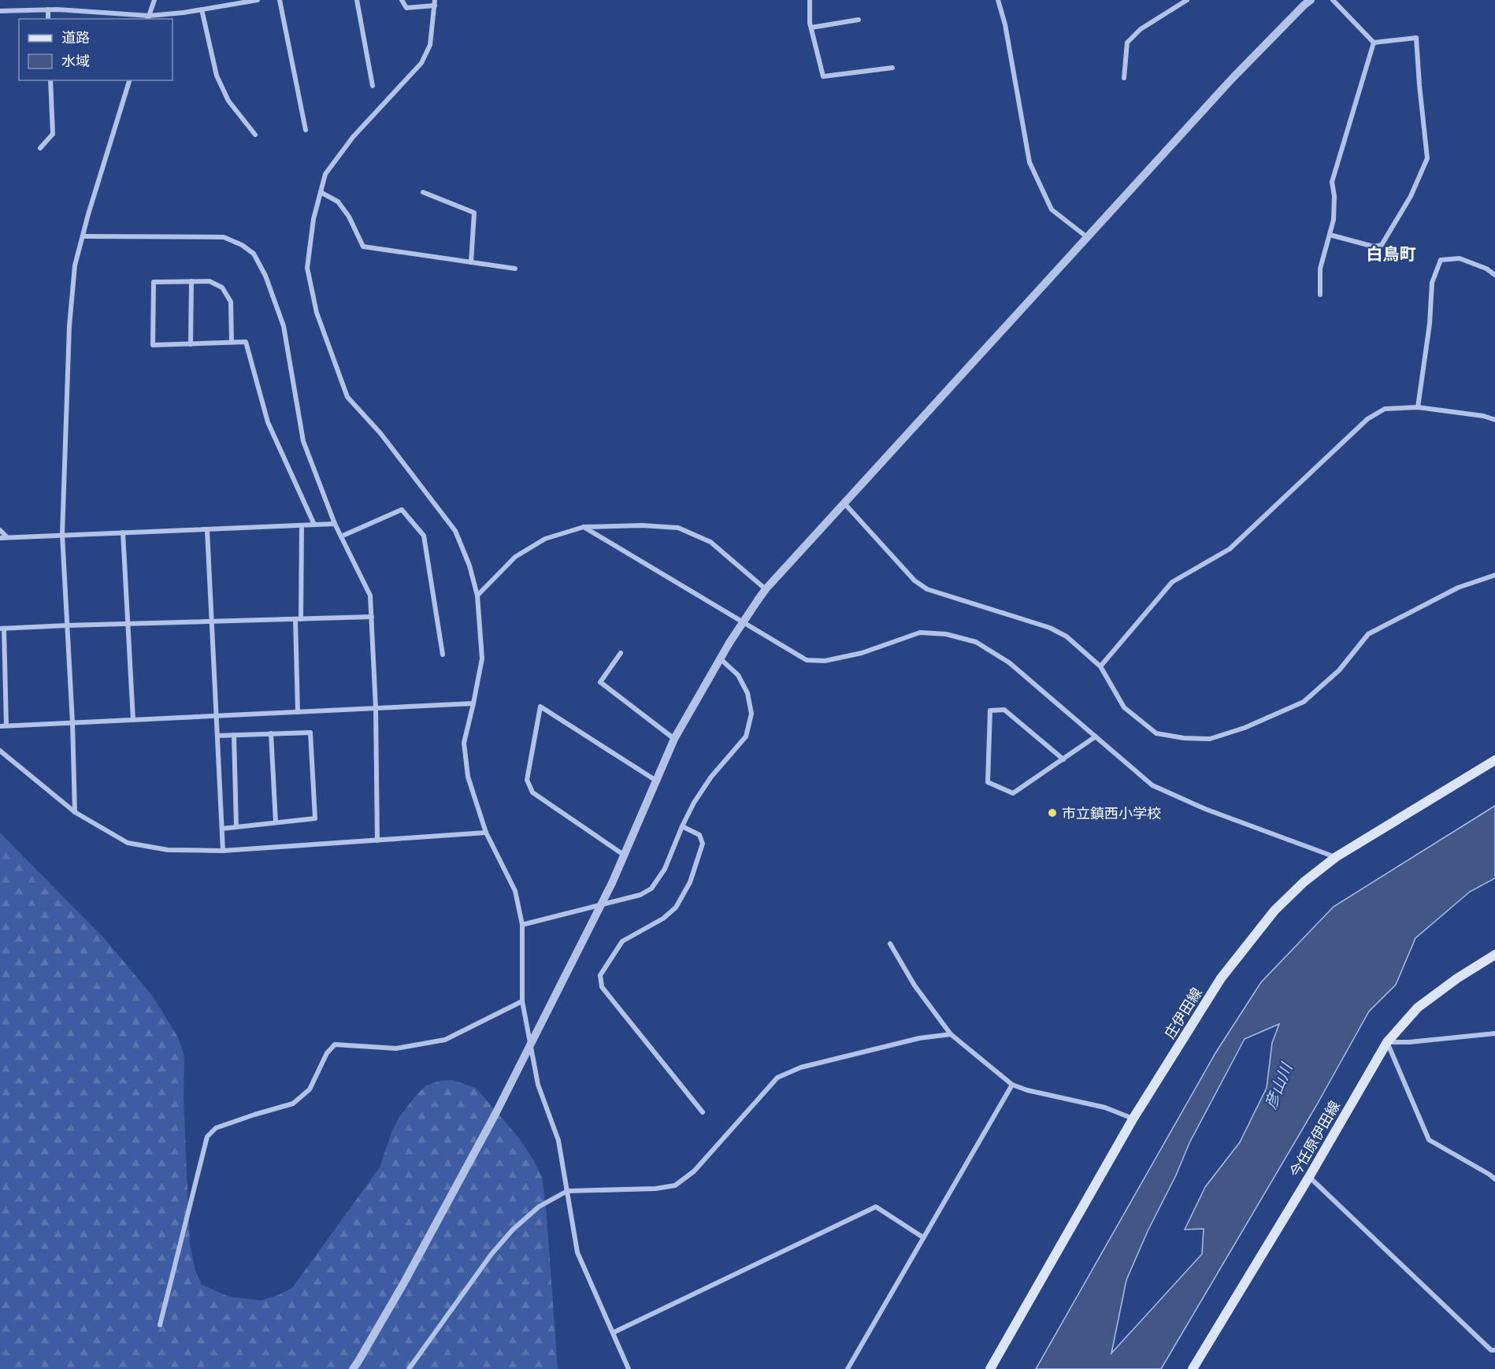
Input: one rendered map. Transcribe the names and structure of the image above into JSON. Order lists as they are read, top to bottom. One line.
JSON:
{"streets":{"main road":["庄伊田線","今任原伊田線"]},"districts":["白鳥町"],"water":["彦山川"],"places":["市立鎮西小学校"],"legend":["道路","水域"]}
